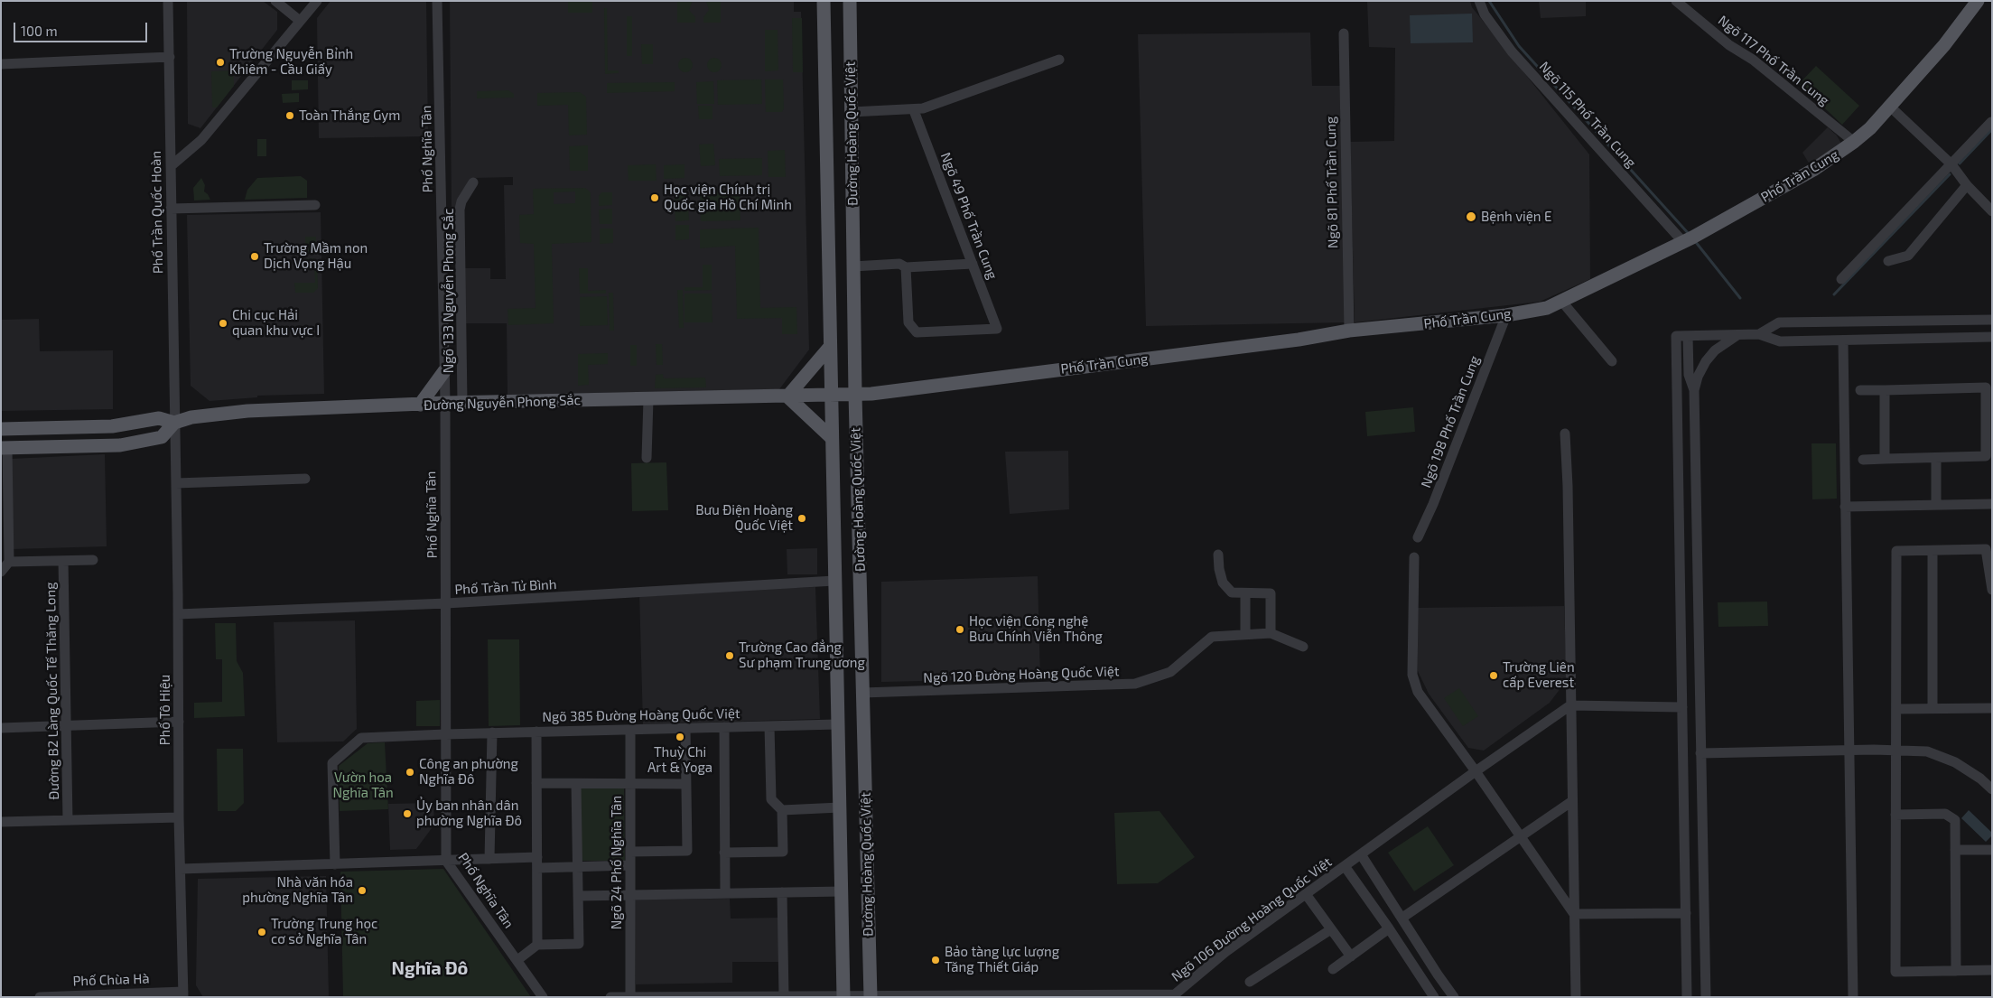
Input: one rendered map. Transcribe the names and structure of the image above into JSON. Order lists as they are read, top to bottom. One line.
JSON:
{"streets":{"main road":["Đường Hoàng Quốc Việt","Phố Trần Cung","Đường Nguyễn Phong Sắc"],"street":["Ngõ 117 Phố Trần Cung","Ngõ 115 Phố Trần Cung","Phố Nghĩa Tân","Ngõ 81 Phố Trần Cung","Phố Trần Quốc Hoàn","Ngõ 49 Phố Trần Cung","Ngõ 133 Nguyễn Phong Sắc","Ngõ 198 Phố Trần Cung","Phố Trần Tử Bình","Ngõ 120 Đường Hoàng Quốc Việt","Đường B2 Làng Quốc Tế Thăng Long","Phố Tô Hiệu","Ngõ 385 Đường Hoàng Quốc Việt","Ngõ 24 Phố Nghĩa Tân","Ngõ 106 Đường Hoàng Quốc Việt","Phố Chùa Hà"]},"crossings":[["Ngõ 117 Phố Trần Cung","Phố Trần Cung"],["Ngõ 115 Phố Trần Cung","Phố Trần Cung"],["Đường Hoàng Quốc Việt","Phố Trần Cung"],["Đường Hoàng Quốc Việt","Đường Nguyễn Phong Sắc"],["Đường Hoàng Quốc Việt","Phố Trần Tử Bình"],["Đường Hoàng Quốc Việt","Ngõ 120 Đường Hoàng Quốc Việt"],["Đường Hoàng Quốc Việt","Ngõ 385 Đường Hoàng Quốc Việt"],["Đường Hoàng Quốc Việt","Ngõ 106 Đường Hoàng Quốc Việt"],["Phố Nghĩa Tân","Đường Nguyễn Phong Sắc"],["Phố Nghĩa Tân","Phố Trần Tử Bình"],["Phố Nghĩa Tân","Ngõ 385 Đường Hoàng Quốc Việt"],["Phố Trần Cung","Ngõ 81 Phố Trần Cung"],["Phố Trần Cung","Đường Nguyễn Phong Sắc"],["Phố Trần Cung","Ngõ 198 Phố Trần Cung"],["Phố Trần Quốc Hoàn","Đường Nguyễn Phong Sắc"],["Phố Trần Quốc Hoàn","Phố Tô Hiệu"],["Ngõ 133 Nguyễn Phong Sắc","Đường Nguyễn Phong Sắc"],["Đường Nguyễn Phong Sắc","Phố Tô Hiệu"],["Phố Trần Tử Bình","Phố Tô Hiệu"],["Phố Tô Hiệu","Phố Chùa Hà"],["Ngõ 385 Đường Hoàng Quốc Việt","Ngõ 24 Phố Nghĩa Tân"]],"districts":["Nghĩa Đô"],"parks":["Vườn hoa Nghĩa Tân"],"places":["Trường Nguyễn Bỉnh Khiêm - Cầu Giấy","Toàn Thắng Gym","Học viện Chính trị Quốc gia Hồ Chí Minh","Bệnh viện E","Trường Mầm non Dịch Vọng Hậu","Chi cục Hải quan khu vực I","Bưu Điện Hoàng Quốc Việt","Học viện Công nghệ Bưu Chính Viễn Thông","Trường Cao đẳng Sư phạm Trung ương","Trường Liên cấp Everest","Thuỳ Chi Art & Yoga","Công an phường Nghĩa Đô","Ủy ban nhân dân phường Nghĩa Đô","Nhà văn hóa phường Nghĩa Tân","Trường Trung học cơ sở Nghĩa Tân","Bảo tàng lực lượng Tăng Thiết Giáp"],"scale_bar":"100 m"}
